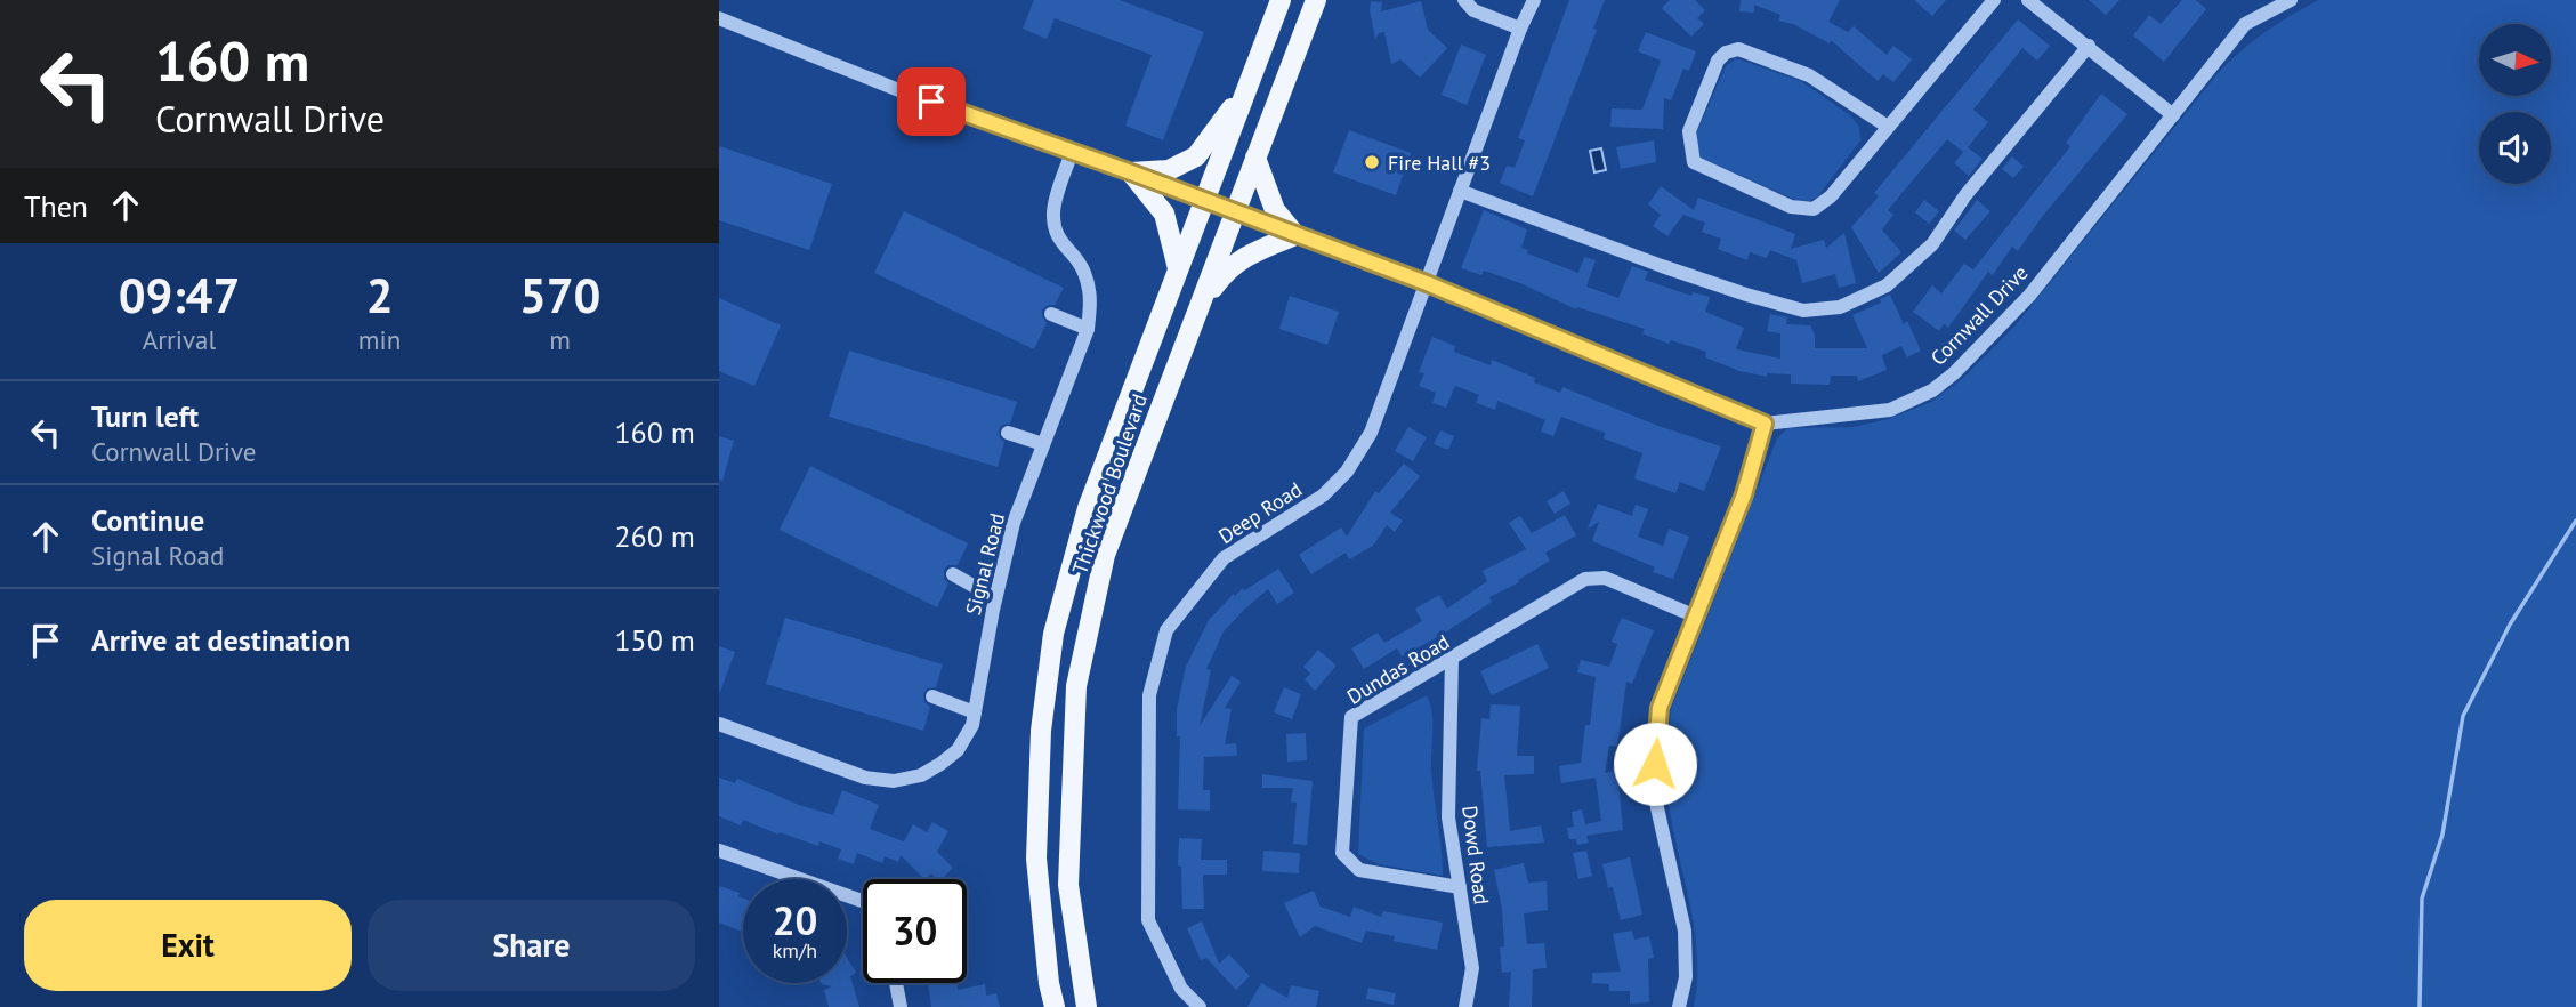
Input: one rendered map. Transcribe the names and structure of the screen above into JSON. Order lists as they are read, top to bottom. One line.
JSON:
{"streets":{"main road":["Thickwood Boulevard"],"street":["Cornwall Drive","Deep Road","Signal Road","Dundas Road","Dowd Road"]},"crossings":[["Cornwall Drive","Thickwood Boulevard"],["Cornwall Drive","Deep Road"],["Dundas Road","Dowd Road"]],"places":["Fire Hall #3"],"north":"right","page":{"turn":["160 m","Cornwall Drive"],"then":"Then","eta":["09:47","Arrival","2","min","570","m"],"list":[{"name":"Turn left","note":"Cornwall Drive","value":"160 m"},{"name":"Continue","note":"Signal Road","value":"260 m"},{"name":"Arrive at destination","value":"150 m"}],"speed":"20 km/h","limit":"30","buttons":["Exit","Share"]}}
